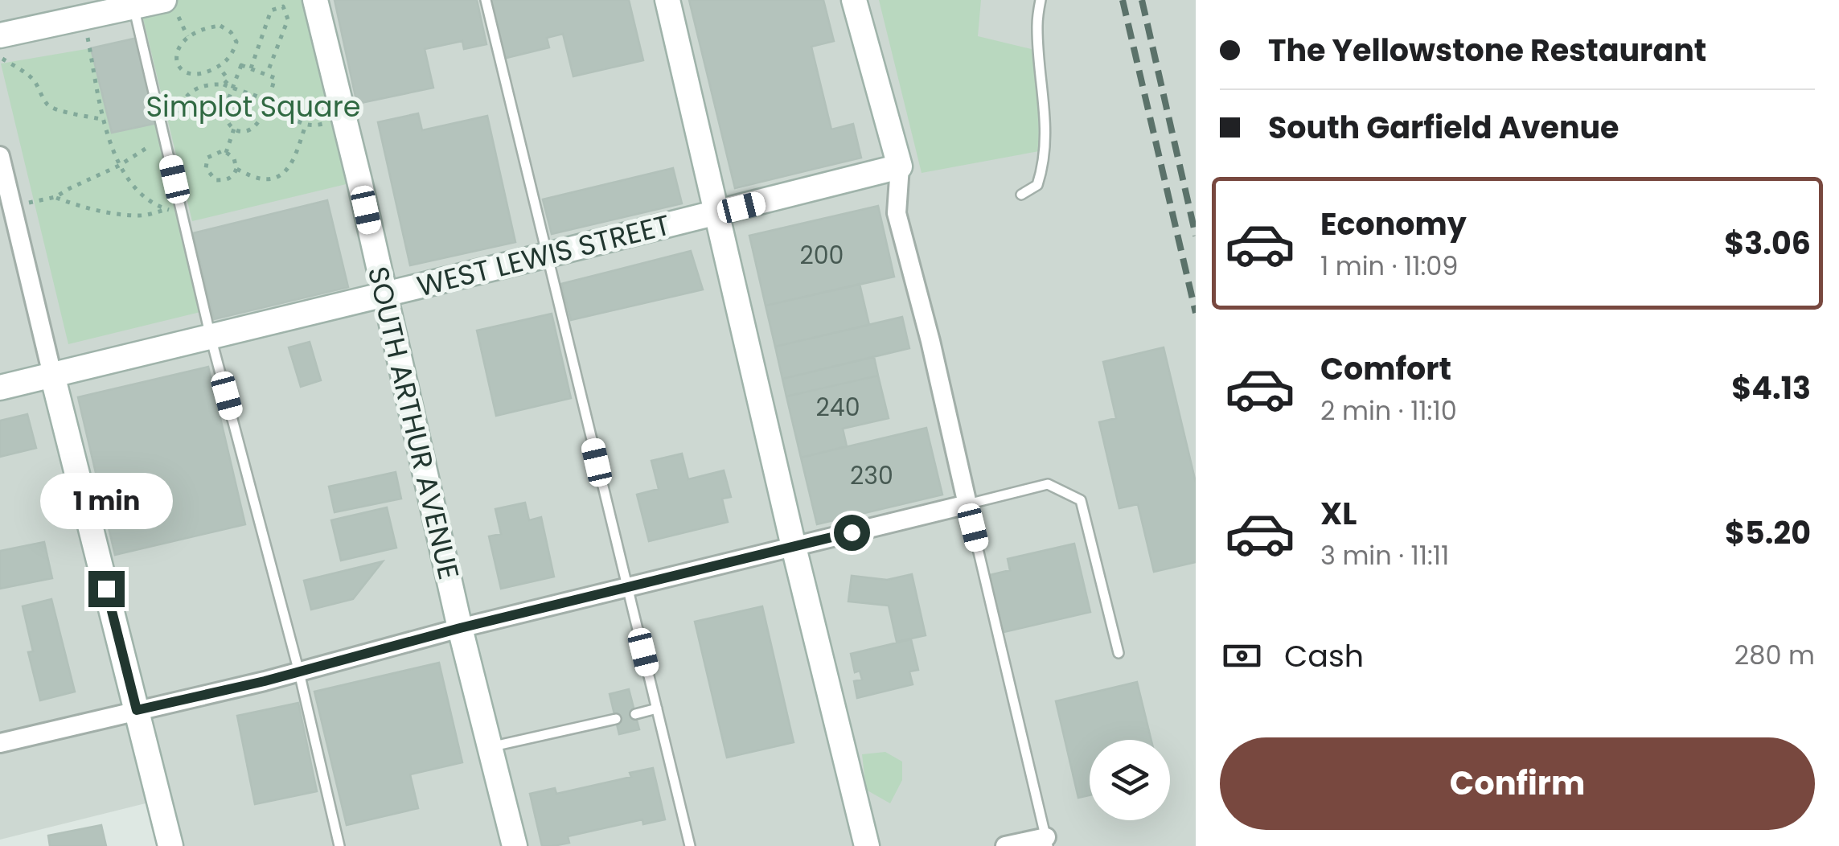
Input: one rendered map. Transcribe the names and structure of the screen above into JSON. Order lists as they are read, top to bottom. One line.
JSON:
{"streets":{"street":["WEST LEWIS STREET","SOUTH ARTHUR AVENUE"]},"crossings":[["WEST LEWIS STREET","SOUTH ARTHUR AVENUE"]],"parks":["Simplot Square"],"house_numbers":["200","240","230"],"page":{"banner":["The Yellowstone Restaurant","South Garfield Avenue"],"list":[{"name":"Economy","note":"1 min · 11:09","value":"$3.06"},{"name":"Comfort","note":"2 min · 11:10","value":"$4.13"},{"name":"XL","note":"3 min · 11:11","value":"$5.20"}],"bubble":"1 min","pay":["Cash","280 m"],"buttons":"Confirm"}}
